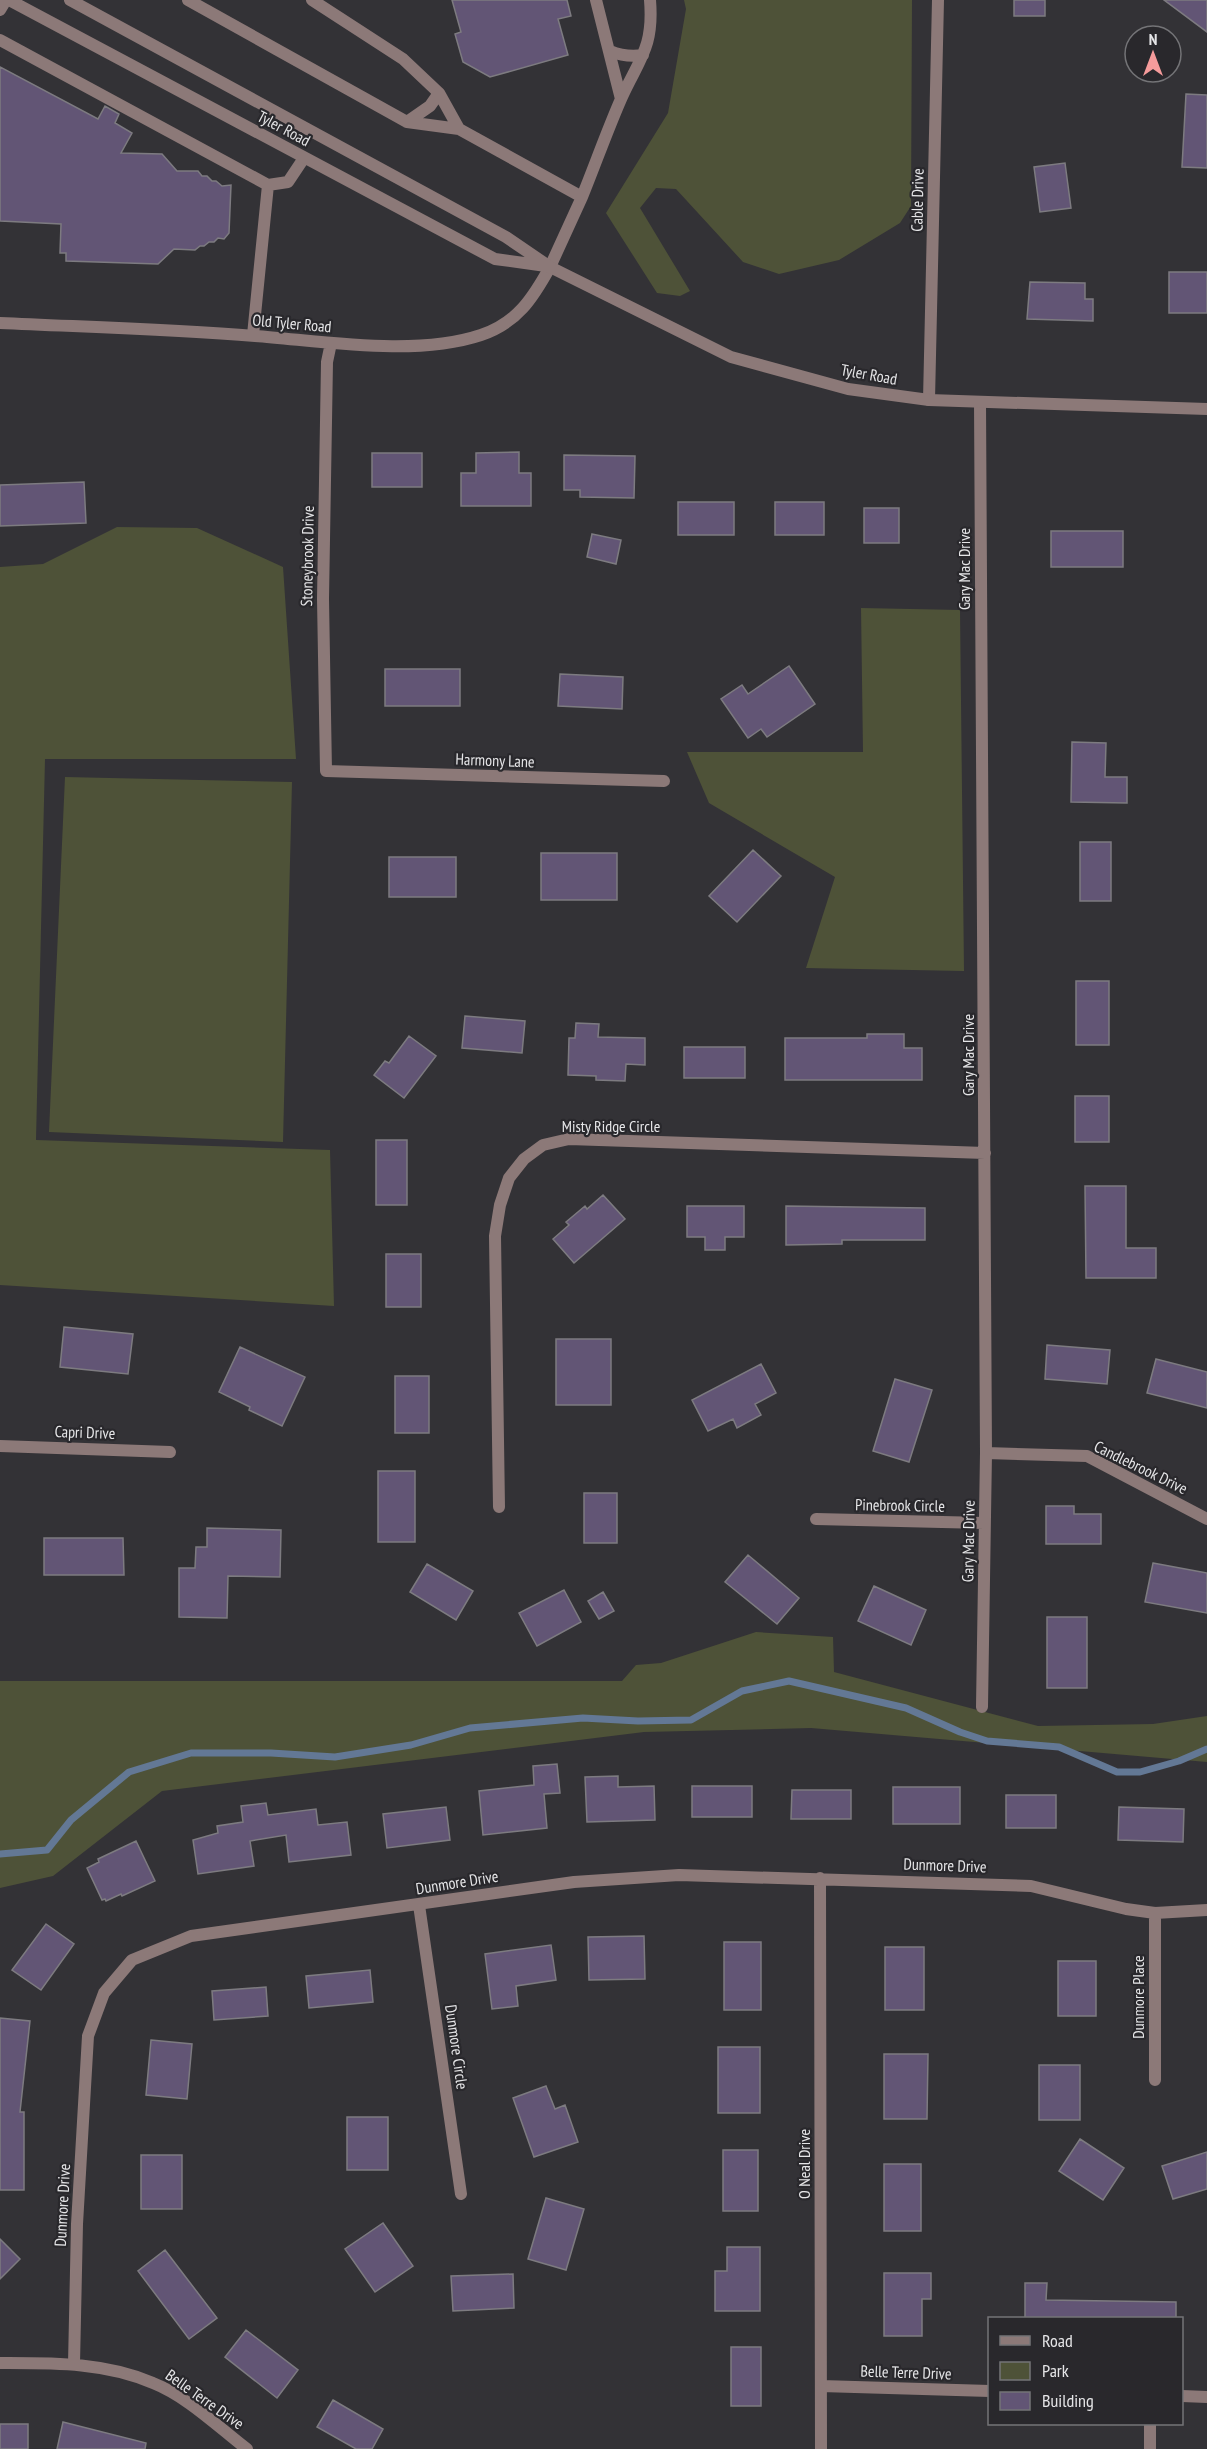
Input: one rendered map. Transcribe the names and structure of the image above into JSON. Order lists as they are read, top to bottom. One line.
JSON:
{"streets":{"street":["Tyler Road","Cable Drive","Old Tyler Road","Stoneybrook Drive","Gary Mac Drive","Harmony Lane","Misty Ridge Circle","Capri Drive","Candlebrook Drive","Pinebrook Circle","Dunmore Drive","Dunmore Place","Dunmore Circle","O Neal Drive","Belle Terre Drive"]},"crossings":[["Tyler Road","Cable Drive"],["Tyler Road","Old Tyler Road"],["Tyler Road","Gary Mac Drive"],["Old Tyler Road","Stoneybrook Drive"],["Stoneybrook Drive","Harmony Lane"],["Gary Mac Drive","Misty Ridge Circle"],["Gary Mac Drive","Candlebrook Drive"],["Gary Mac Drive","Pinebrook Circle"],["Dunmore Drive","Dunmore Place"],["Dunmore Drive","Dunmore Circle"],["Dunmore Drive","O Neal Drive"],["Dunmore Drive","Belle Terre Drive"],["O Neal Drive","Belle Terre Drive"]],"legend":["Road","Park","Building"],"north":"top"}
